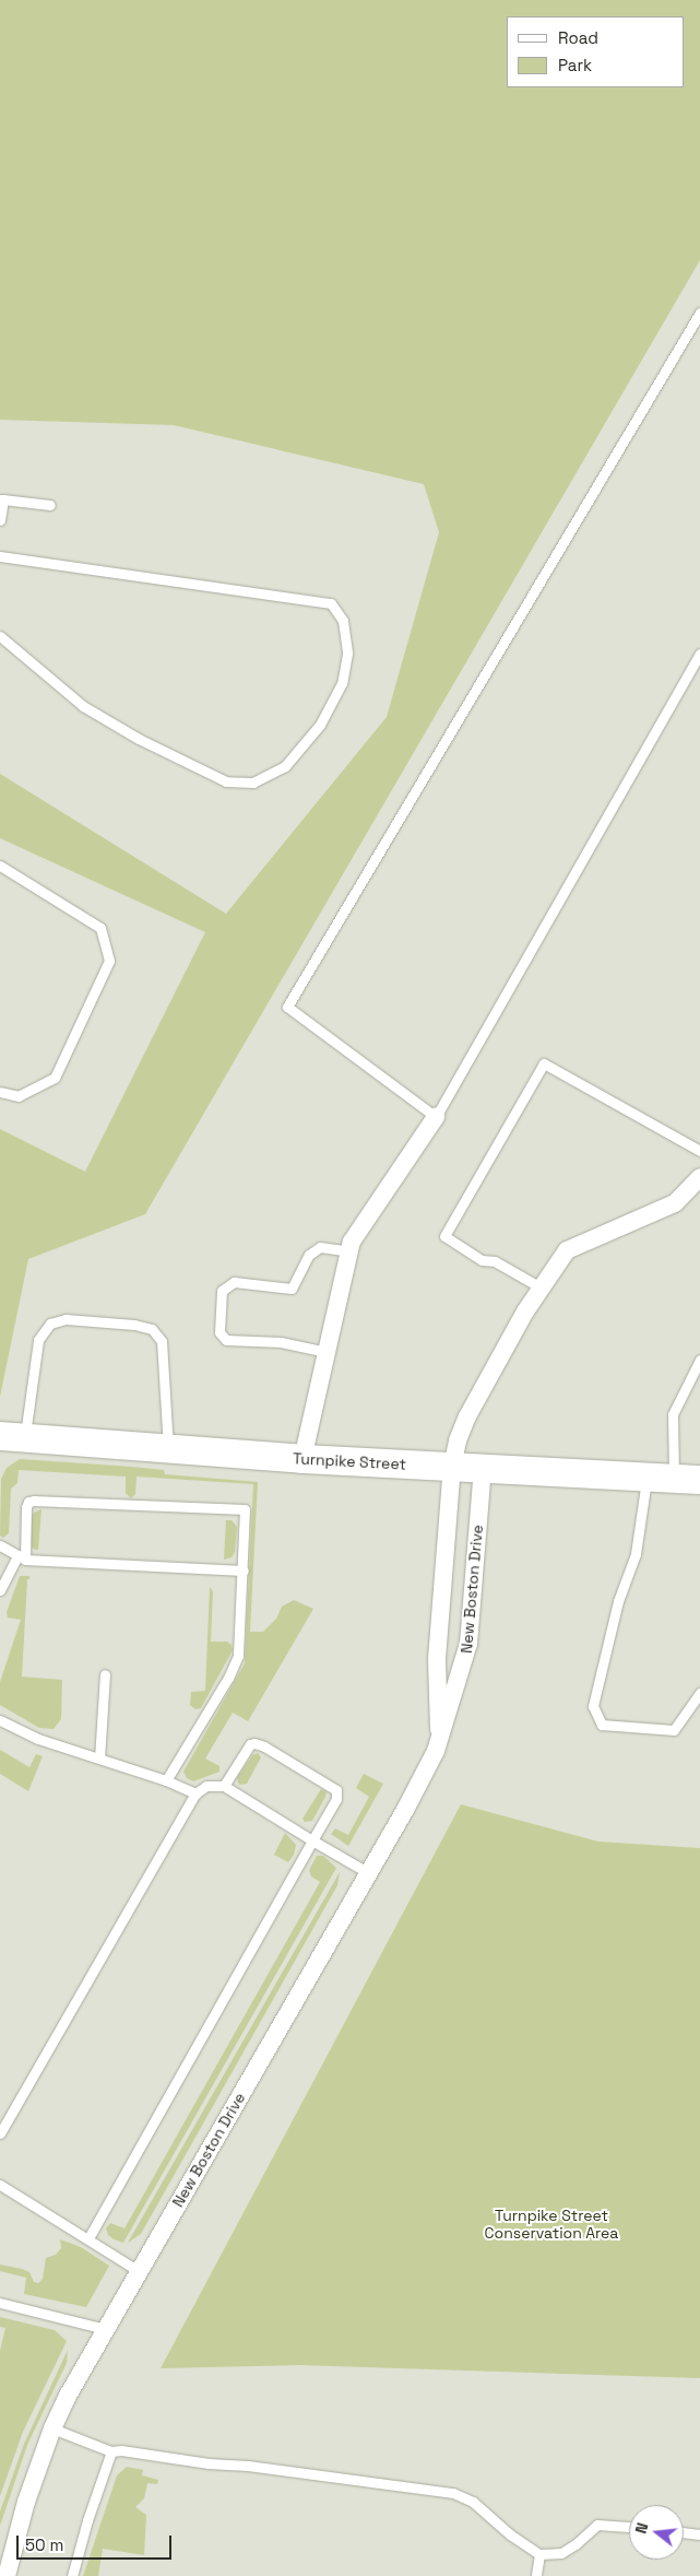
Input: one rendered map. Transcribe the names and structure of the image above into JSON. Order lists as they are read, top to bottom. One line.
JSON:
{"streets":{"main road":["Turnpike Street"],"street":["New Boston Drive"]},"crossings":[["Turnpike Street","New Boston Drive"]],"parks":["Turnpike Street Conservation Area"],"legend":["Road","Park"],"scale_bar":"50 m","north":"left"}
